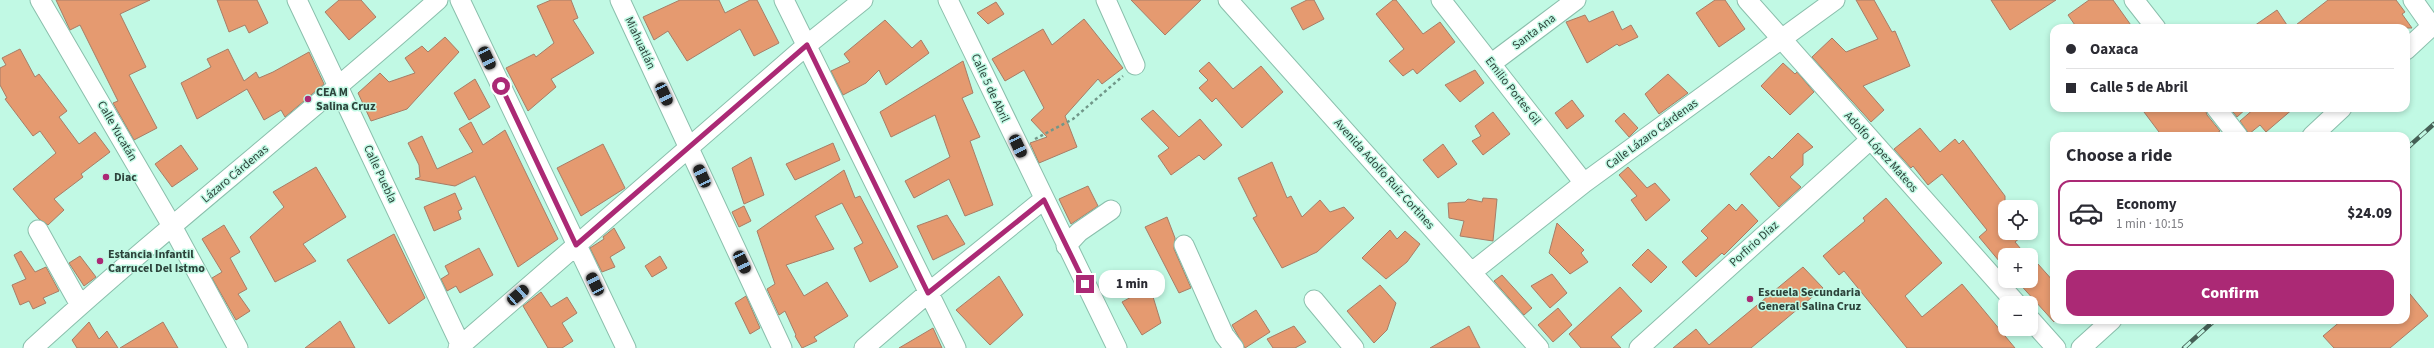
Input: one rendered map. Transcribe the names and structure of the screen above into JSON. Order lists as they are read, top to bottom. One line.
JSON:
{"streets":{"street":["Santa Ana","Miahuatlán","Calle 5 de Abril","Emilio Portes Gil","Calle Yucatán","Calle Lázaro Cárdenas","Adolfo López Mateos","Lázaro Cárdenas","Calle Puebla","Avenida Adolfo Ruiz Cortines","Porfirio Díaz"]},"crossings":[["Santa Ana","Emilio Portes Gil"],["Emilio Portes Gil","Calle Lázaro Cárdenas"],["Calle Yucatán","Lázaro Cárdenas"],["Calle Lázaro Cárdenas","Adolfo López Mateos"],["Calle Lázaro Cárdenas","Avenida Adolfo Ruiz Cortines"],["Adolfo López Mateos","Porfirio Díaz"],["Lázaro Cárdenas","Calle Puebla"]],"places":["CEA M Salina Cruz","Diac","Estancia Infantil Carrucel Del Istmo","Escuela Secundaria General Salina Cruz"],"page":{"banner":["Oaxaca","Calle 5 de Abril"],"heading":"Choose a ride","list":[{"name":"Economy","note":"1 min · 10:15","value":"$24.09"}],"map_buttons":["+","−"],"buttons":"Confirm","bubble":"1 min"}}
